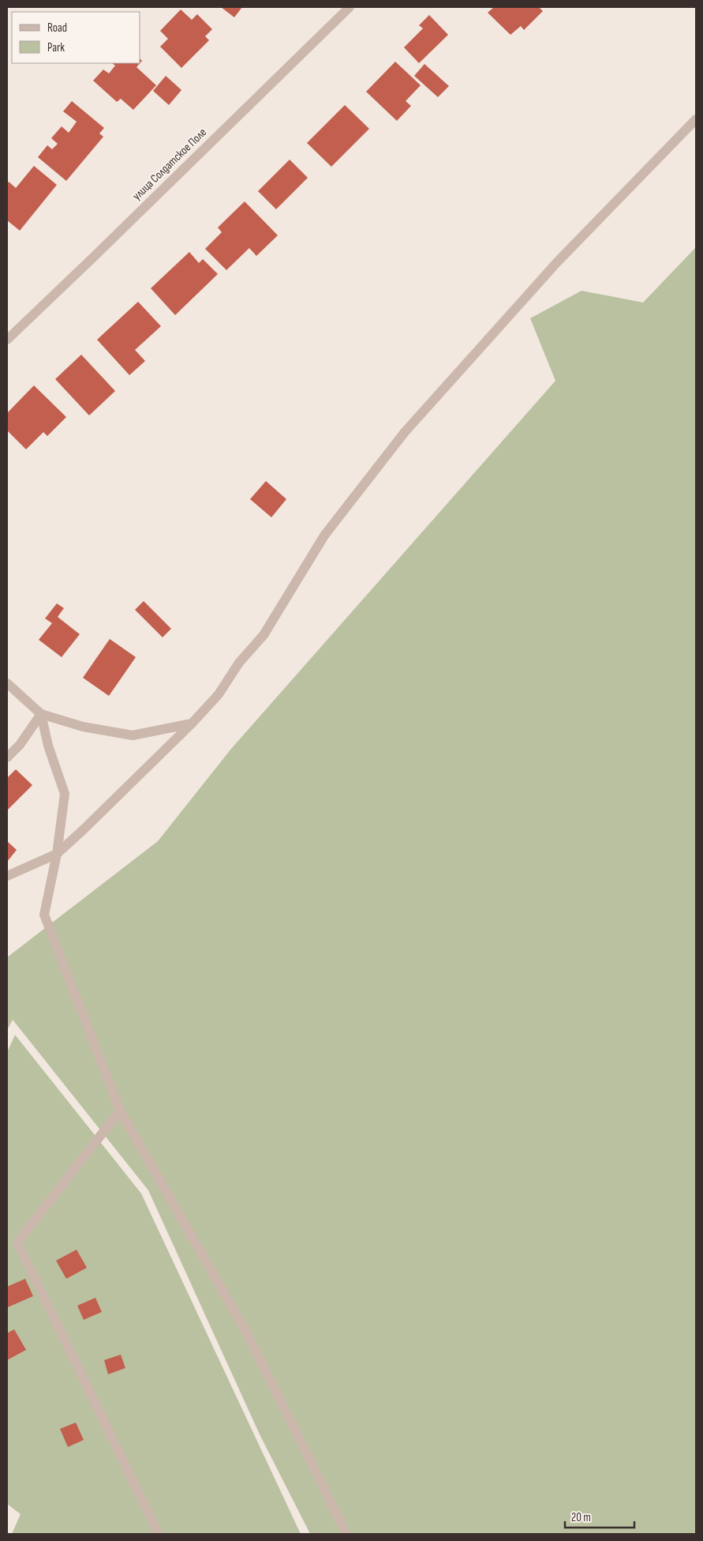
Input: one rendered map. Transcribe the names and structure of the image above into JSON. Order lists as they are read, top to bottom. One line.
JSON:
{"streets":{"street":["улица Солдатское Поле"]},"legend":["Road","Park"],"scale_bar":"20 m"}
